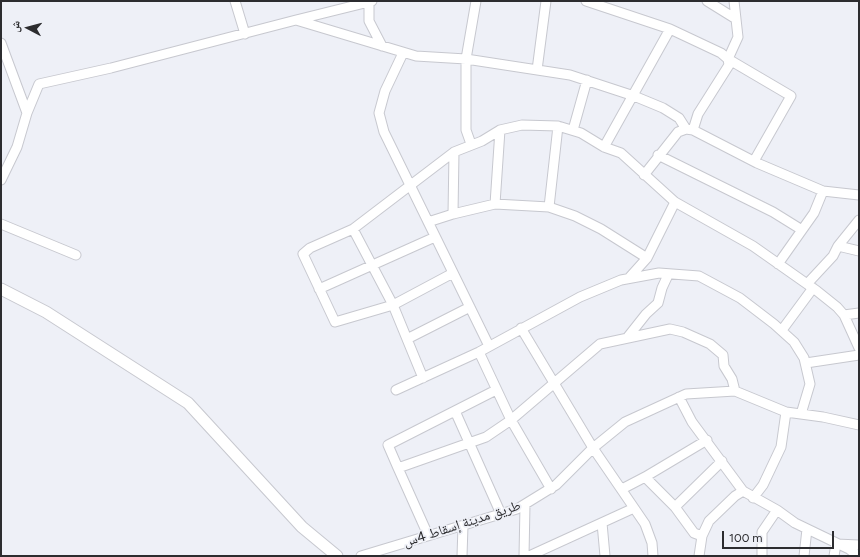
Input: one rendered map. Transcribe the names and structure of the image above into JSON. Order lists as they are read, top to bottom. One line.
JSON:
{"streets":{"street":["طريق مدينة إسقاط 4س"]},"scale_bar":"100 m","north":"left"}
